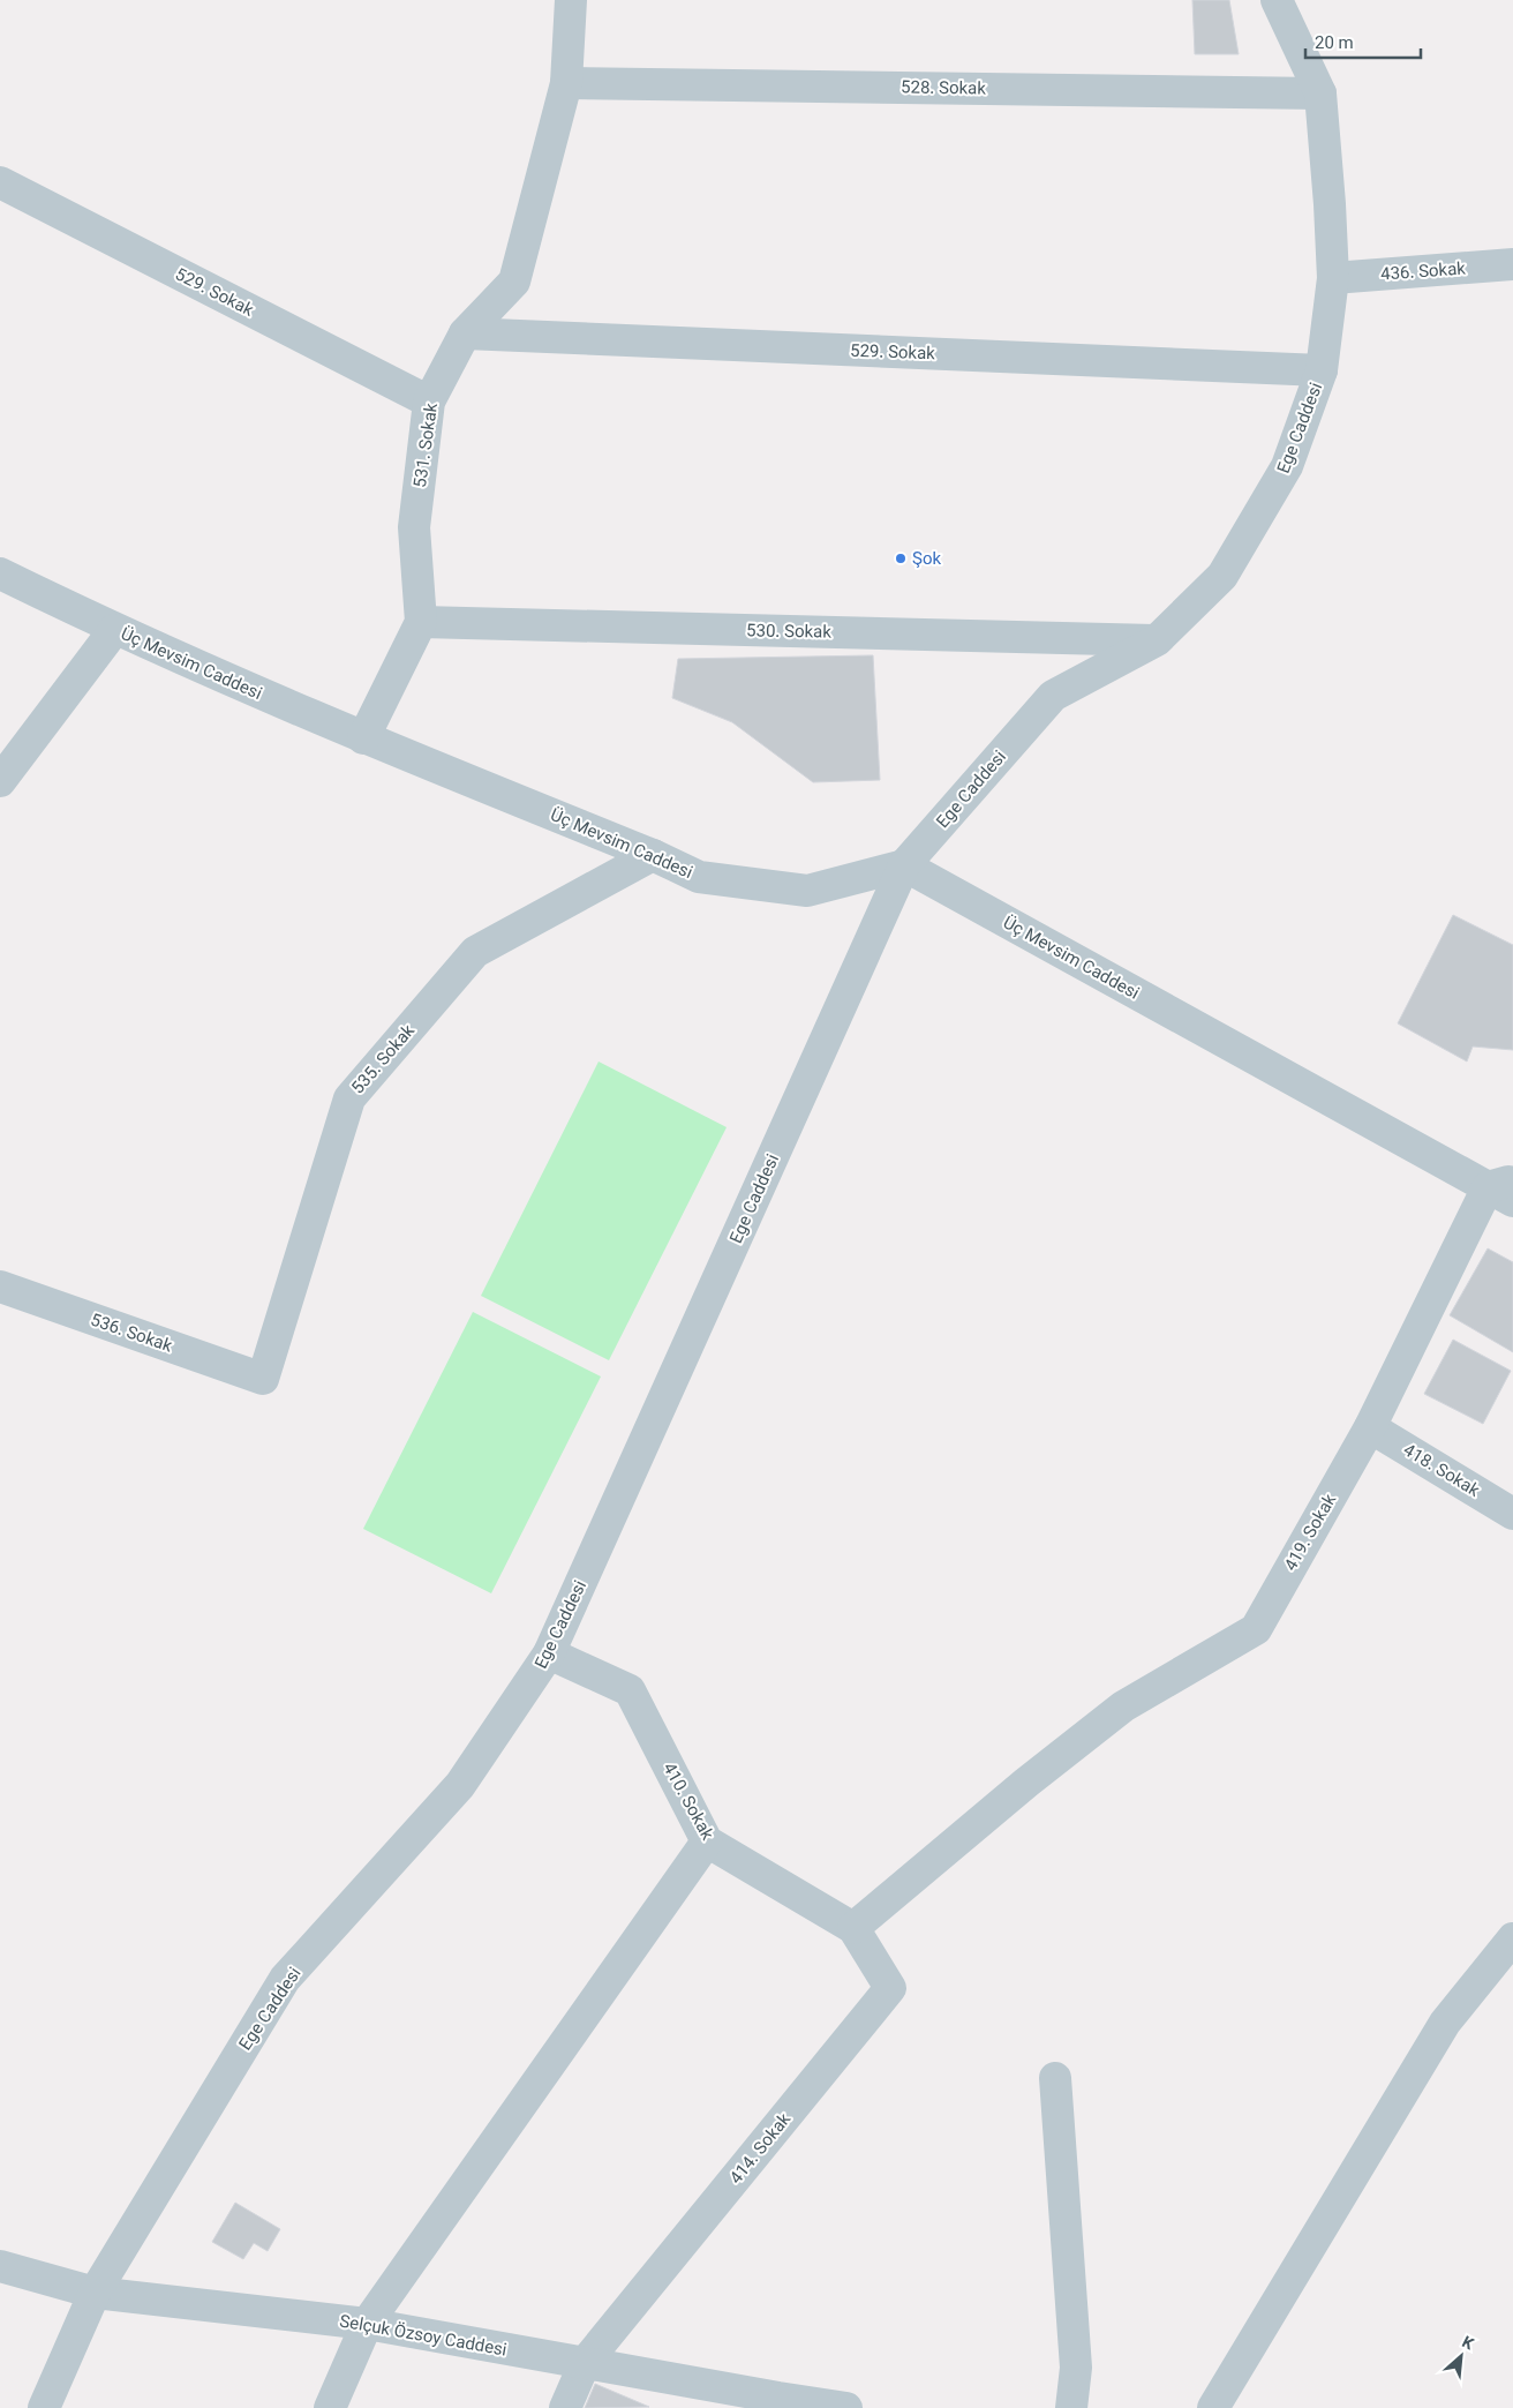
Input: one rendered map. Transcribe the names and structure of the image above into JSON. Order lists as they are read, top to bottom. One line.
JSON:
{"streets":{"street":["528. Sokak","436. Sokak","529. Sokak","Ege Caddesi","531. Sokak","530. Sokak","Üç Mevsim Caddesi","535. Sokak","536. Sokak","418. Sokak","419. Sokak","410. Sokak","414. Sokak","Selçuk Özsoy Caddesi"]},"crossings":[["528. Sokak","Ege Caddesi"],["528. Sokak","531. Sokak"],["436. Sokak","Ege Caddesi"],["529. Sokak","Ege Caddesi"],["529. Sokak","531. Sokak"],["Ege Caddesi","530. Sokak"],["Ege Caddesi","Üç Mevsim Caddesi"],["Ege Caddesi","410. Sokak"],["Ege Caddesi","Selçuk Özsoy Caddesi"],["531. Sokak","530. Sokak"],["Üç Mevsim Caddesi","535. Sokak"],["Üç Mevsim Caddesi","419. Sokak"],["535. Sokak","536. Sokak"],["418. Sokak","419. Sokak"],["419. Sokak","410. Sokak"],["419. Sokak","414. Sokak"],["410. Sokak","414. Sokak"],["414. Sokak","Selçuk Özsoy Caddesi"]],"places":["Şok"],"scale_bar":"20 m","north":"top right"}
